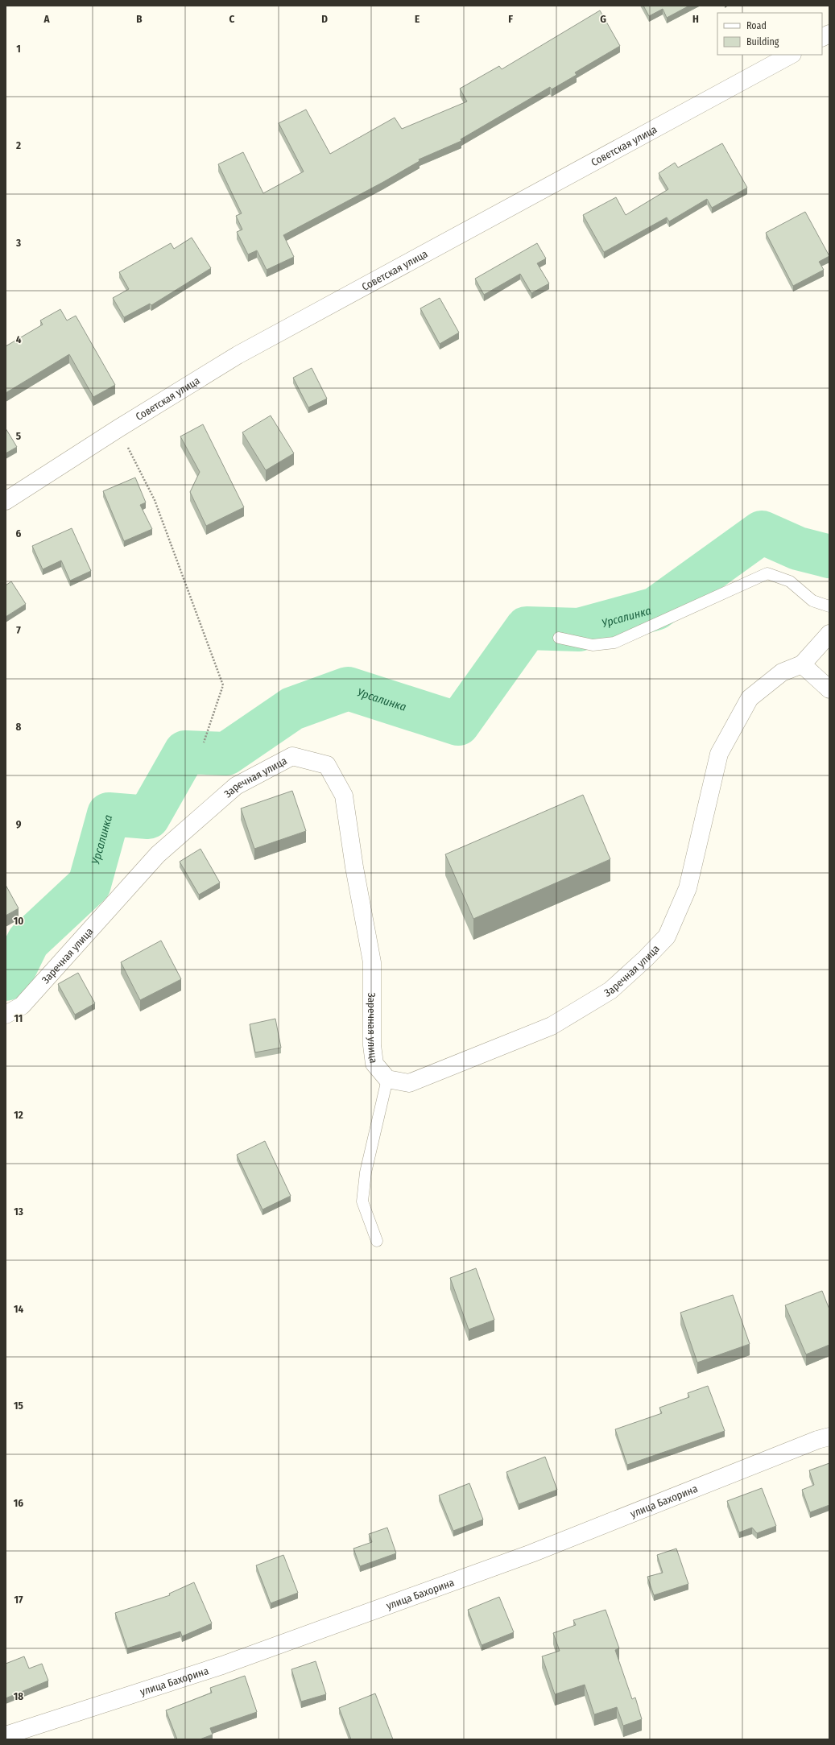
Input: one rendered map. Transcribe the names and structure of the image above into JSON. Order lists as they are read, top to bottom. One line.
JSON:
{"streets":{"street":["Советская улица","Заречная улица","улица Бахорина"]},"water":["Урсалинка"],"legend":["Road","Building"],"grid":{"columns":["A","B","C","D","E","F","G","H"],"rows":["1","2","3","4","5","6","7","8","9","10","11","12","13","14","15","16","17","18"]}}
